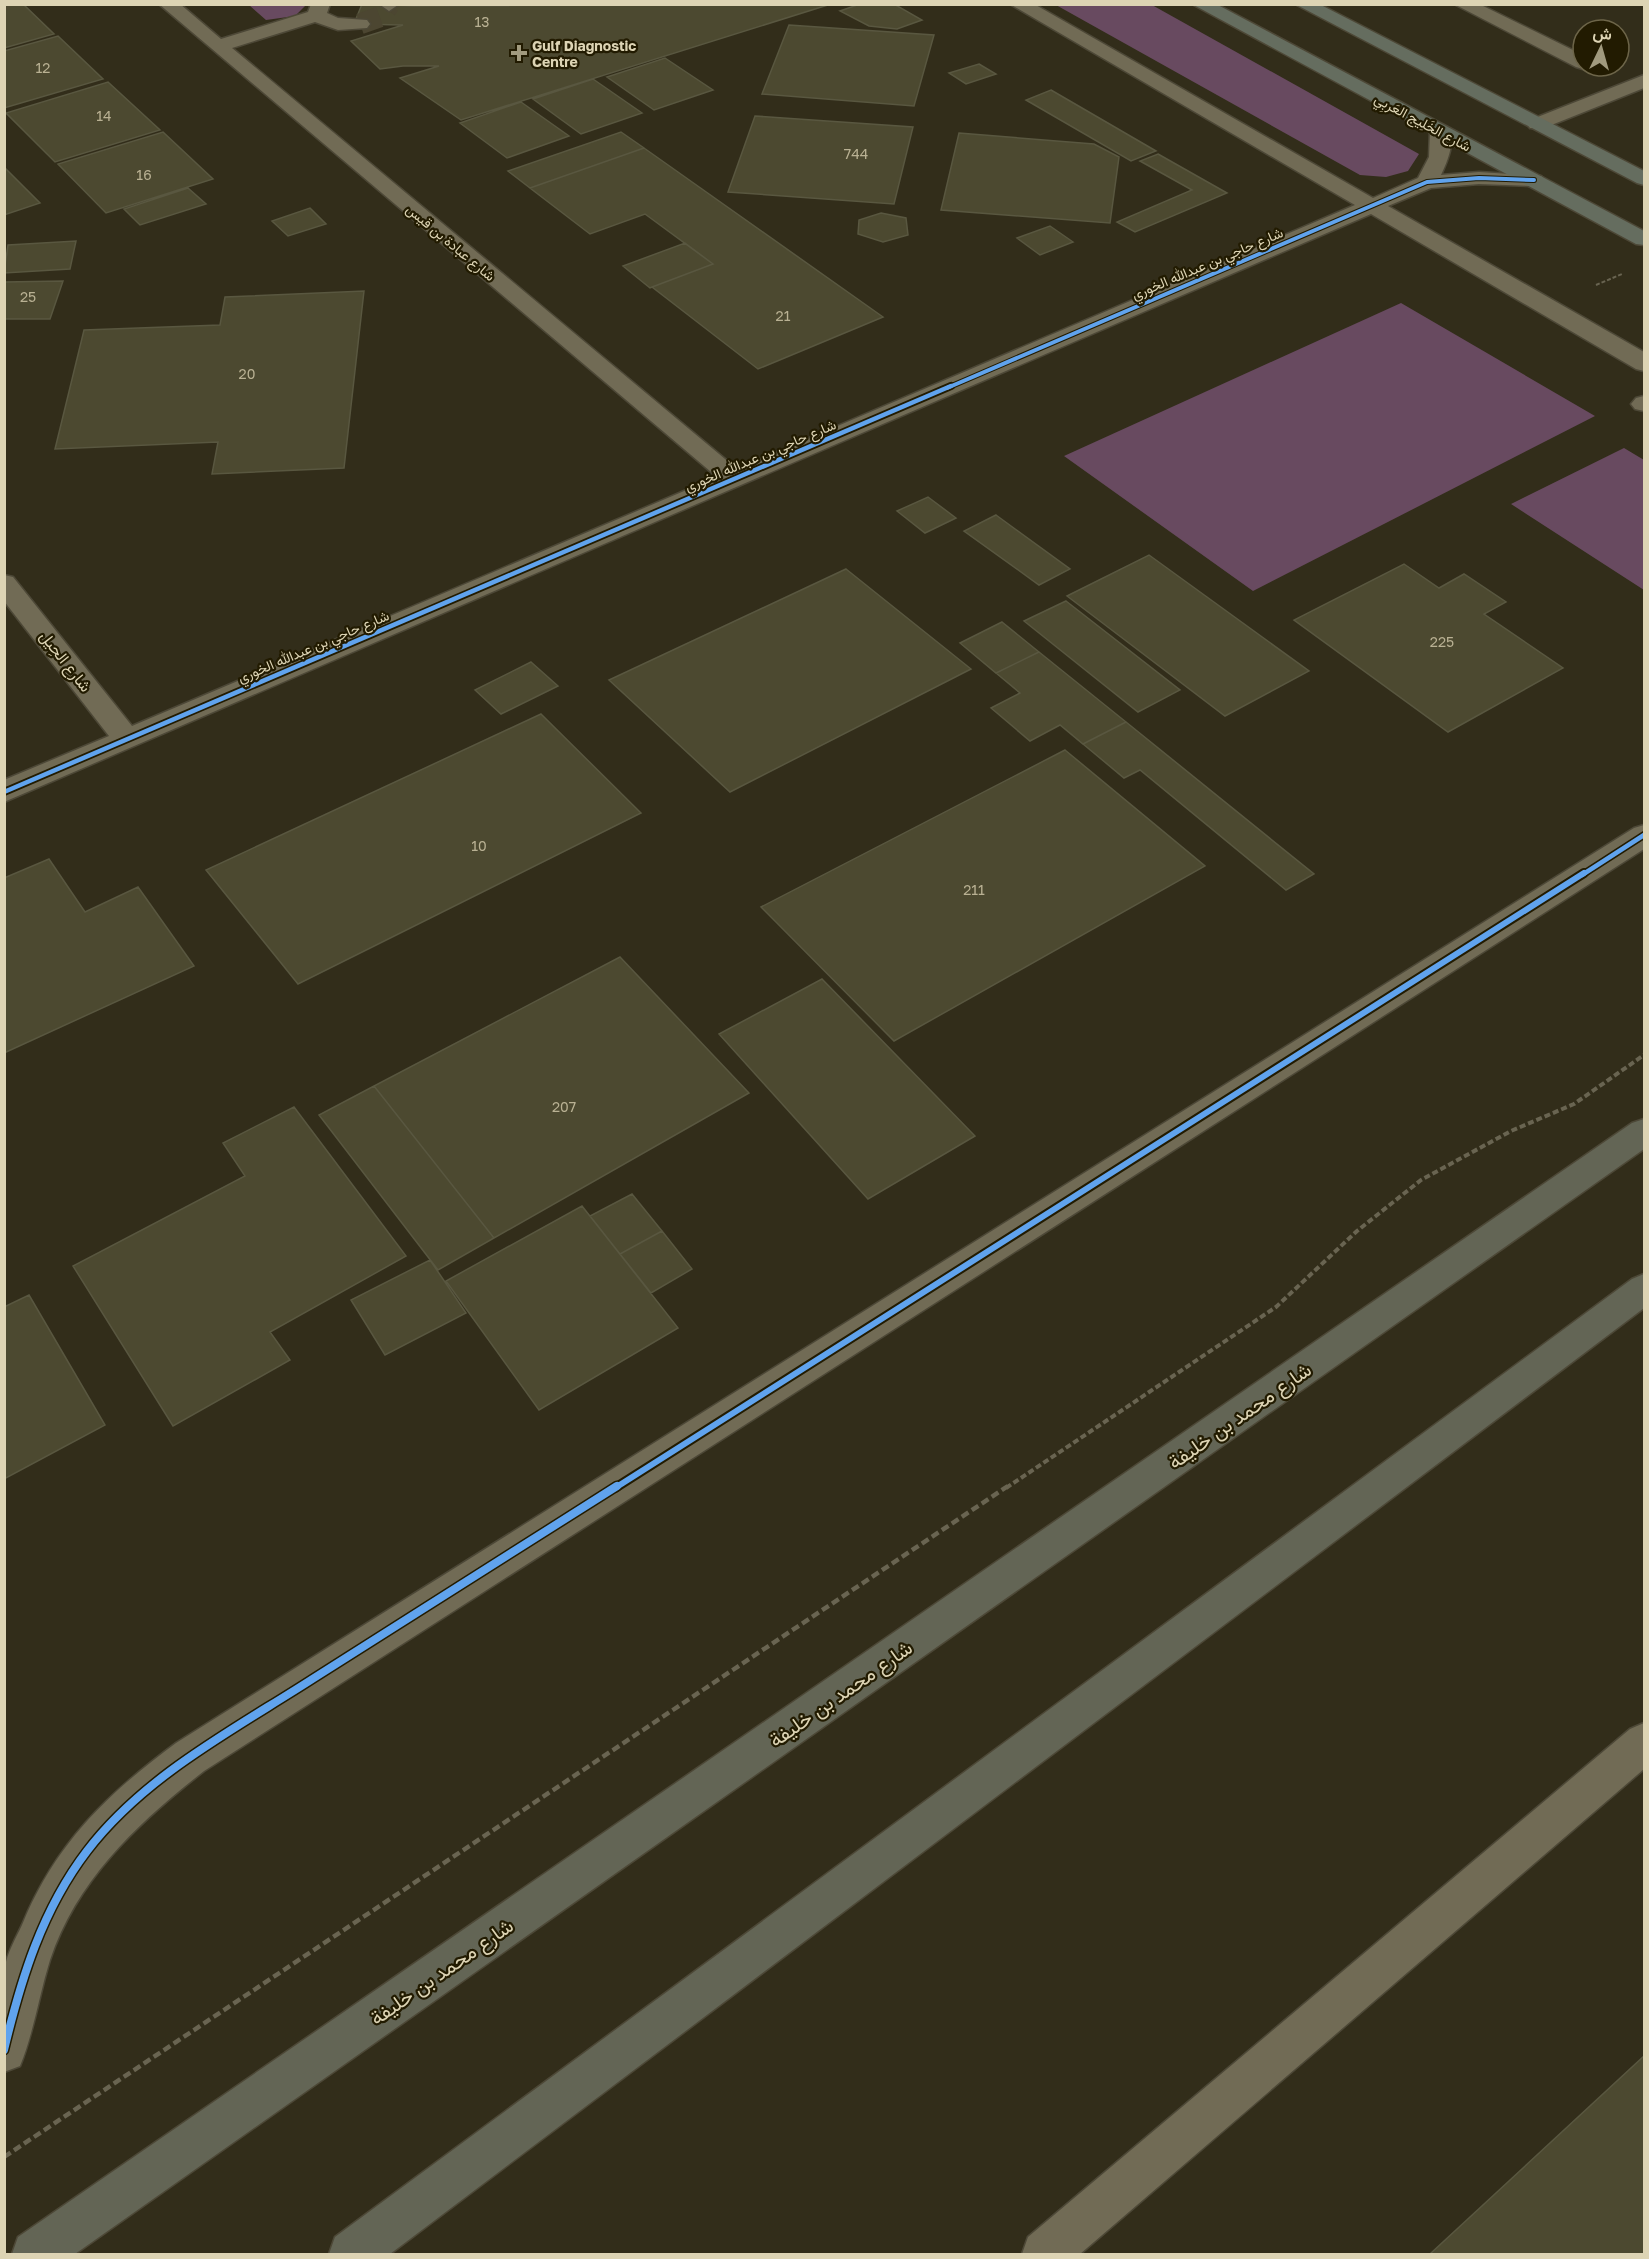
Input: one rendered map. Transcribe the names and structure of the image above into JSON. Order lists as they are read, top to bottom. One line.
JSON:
{"streets":{"highway":["شارع الخَلِيج العَربِي"],"main road":["شارع محمد بن خليفة"],"street":["شارع عبادة بن قيس","شارع حاجي بن عبدالله الخوري","شارع الحِيل"]},"crossings":[["شارع الخَلِيج العَربِي","شارع حاجي بن عبدالله الخوري"],["شارع عبادة بن قيس","شارع حاجي بن عبدالله الخوري"],["شارع حاجي بن عبدالله الخوري","شارع الحِيل"]],"places":{"health":["Gulf Diagnostic Centre"]},"house_numbers":["13","12","14","744","16","25","21","20","225","10","211","207"],"north":"top"}
